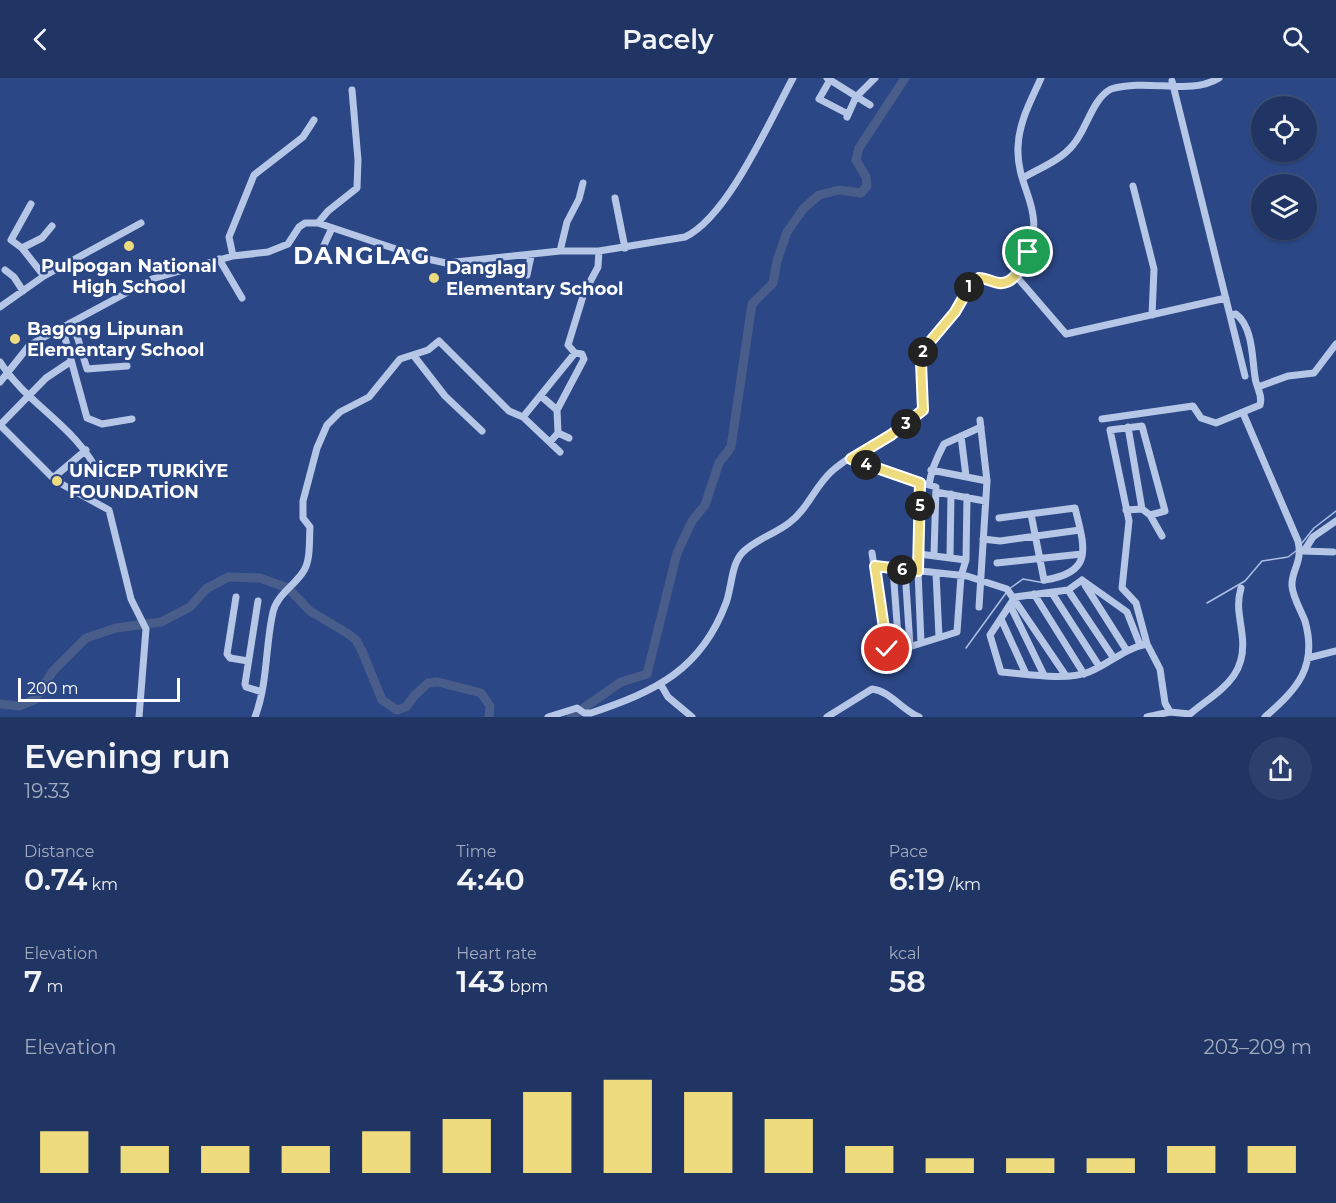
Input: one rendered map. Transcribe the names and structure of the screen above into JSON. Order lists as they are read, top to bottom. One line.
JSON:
{"districts":["DANGLAG"],"places":["Pulpogan National High School","Danglag Elementary School","Bagong Lipunan Elementary School","UNİCEP TURKİYE FOUNDATİON"],"scale_bar":"200 m","page":{"header":"Pacely","pins":["1","2","3","4","5","6"],"scale":"200 m","heading":["Evening run","19:33"],"stats":[["Distance","0.74 km"],["Time","4:40"],["Pace","6:19 /km"],["Elevation","7 m"],["Heart rate","143 bpm"],["kcal","58"]],"chart":["Elevation","203–209 m"]}}
